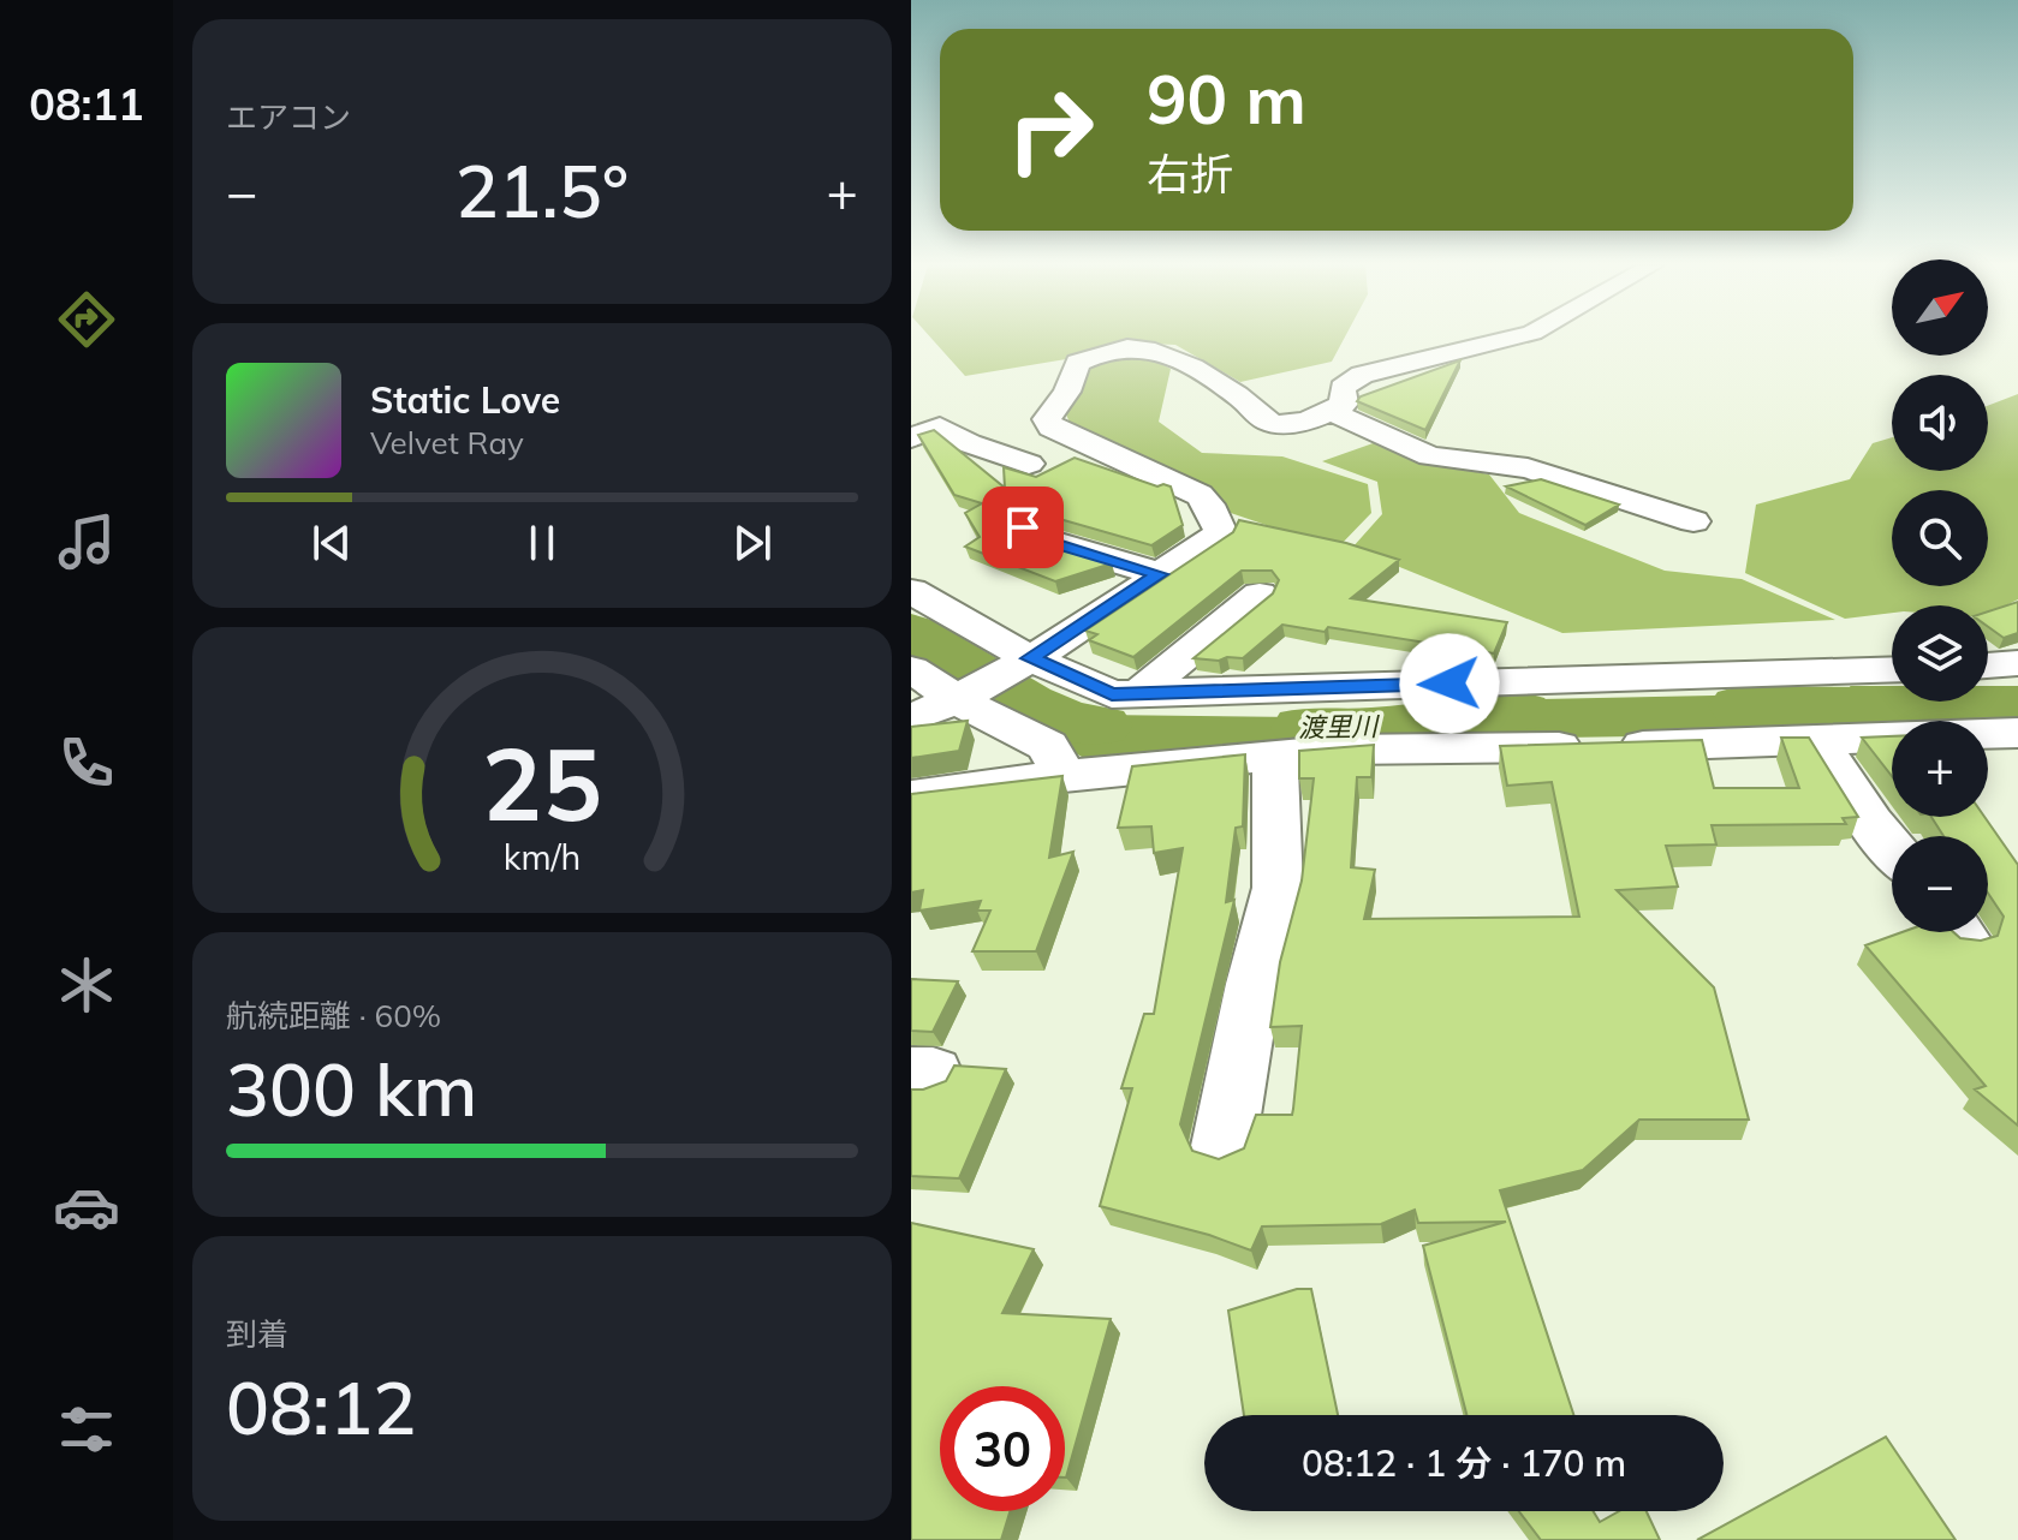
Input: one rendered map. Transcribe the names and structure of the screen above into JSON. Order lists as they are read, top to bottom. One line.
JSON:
{"water":["渡里川"],"north":"top right","page":{"tabs":"08:11","tile":["エアコン",["航続距離 · 60%","300 km"],["到着","08:12"]],"turn":["90 m","右折"],"heat":["−","21.5°","+"],"map_buttons":["+","−"],"song":["Static Love","Velvet Ray"],"limit":"30","trip":"08:12 · 1 分 · 170 m","gauge":["25","km/h"]}}
